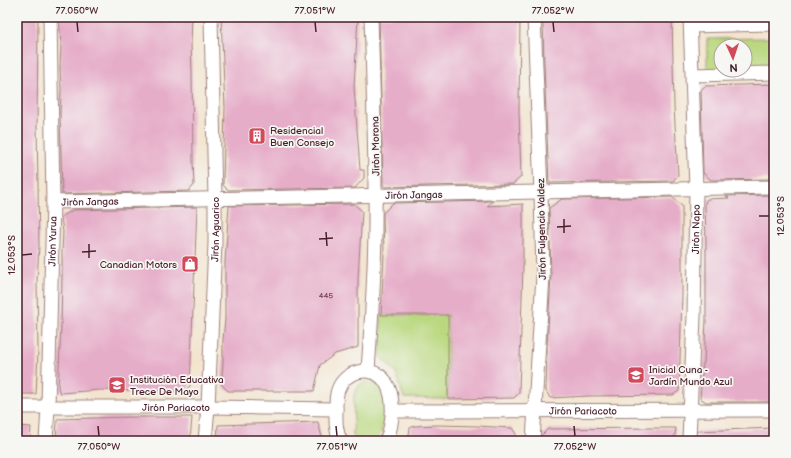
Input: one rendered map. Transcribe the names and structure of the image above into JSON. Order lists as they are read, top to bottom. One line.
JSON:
{"streets":{"street":["Jirón Morona","Jirón Jangas","Jirón Aguarico","Jirón Fulgencio Valdez","Jirón Napo","Jirón Yurua","Jirón Pariacoto"]},"crossings":[["Jirón Morona","Jirón Jangas"],["Jirón Jangas","Jirón Aguarico"],["Jirón Jangas","Jirón Fulgencio Valdez"],["Jirón Jangas","Jirón Napo"],["Jirón Jangas","Jirón Yurua"],["Jirón Aguarico","Jirón Pariacoto"],["Jirón Fulgencio Valdez","Jirón Pariacoto"],["Jirón Napo","Jirón Pariacoto"],["Jirón Yurua","Jirón Pariacoto"]],"places":{"building":["Residencial Buen Consejo"],"shop":["Canadian Motors"],"school or university":["Inicial Cuna - Jardín Mundo Azul","Institución Educativa Trece De Mayo"]},"house_numbers":["445"],"north":"bottom","coordinates":["77.050°W","77.051°W","77.052°W","12.053°S"]}
